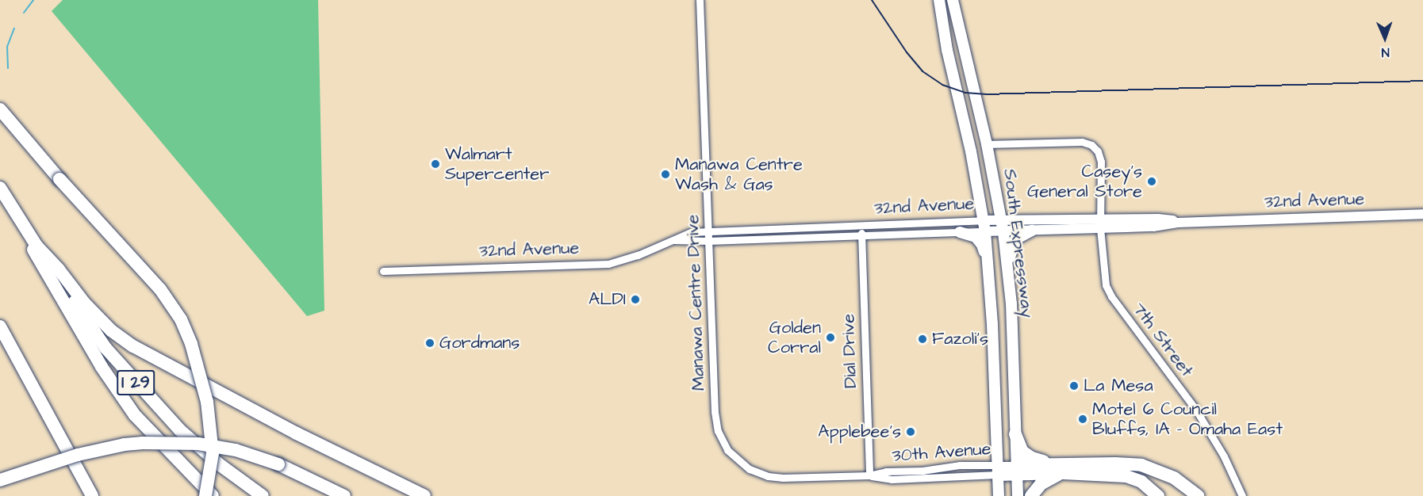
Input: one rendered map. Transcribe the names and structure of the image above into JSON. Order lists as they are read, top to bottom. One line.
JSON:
{"streets":{"highway":["I 29"],"main road":["South Expressway"],"street":["32nd Avenue","Manawa Centre Drive","7th Street","Dial Drive","30th Avenue"]},"crossings":[["32nd Avenue","South Expressway"],["32nd Avenue","Manawa Centre Drive"],["32nd Avenue","7th Street"],["32nd Avenue","Dial Drive"],["South Expressway","7th Street"],["South Expressway","30th Avenue"],["Manawa Centre Drive","30th Avenue"],["Dial Drive","30th Avenue"]],"places":["Walmart Supercenter","Manawa Centre Wash & Gas","Casey's General Store","ALDI","Golden Corral","Fazoli's","Gordmans","La Mesa","Motel 6 Council Bluffs, IA - Omaha East","Applebee's"],"north":"bottom"}
